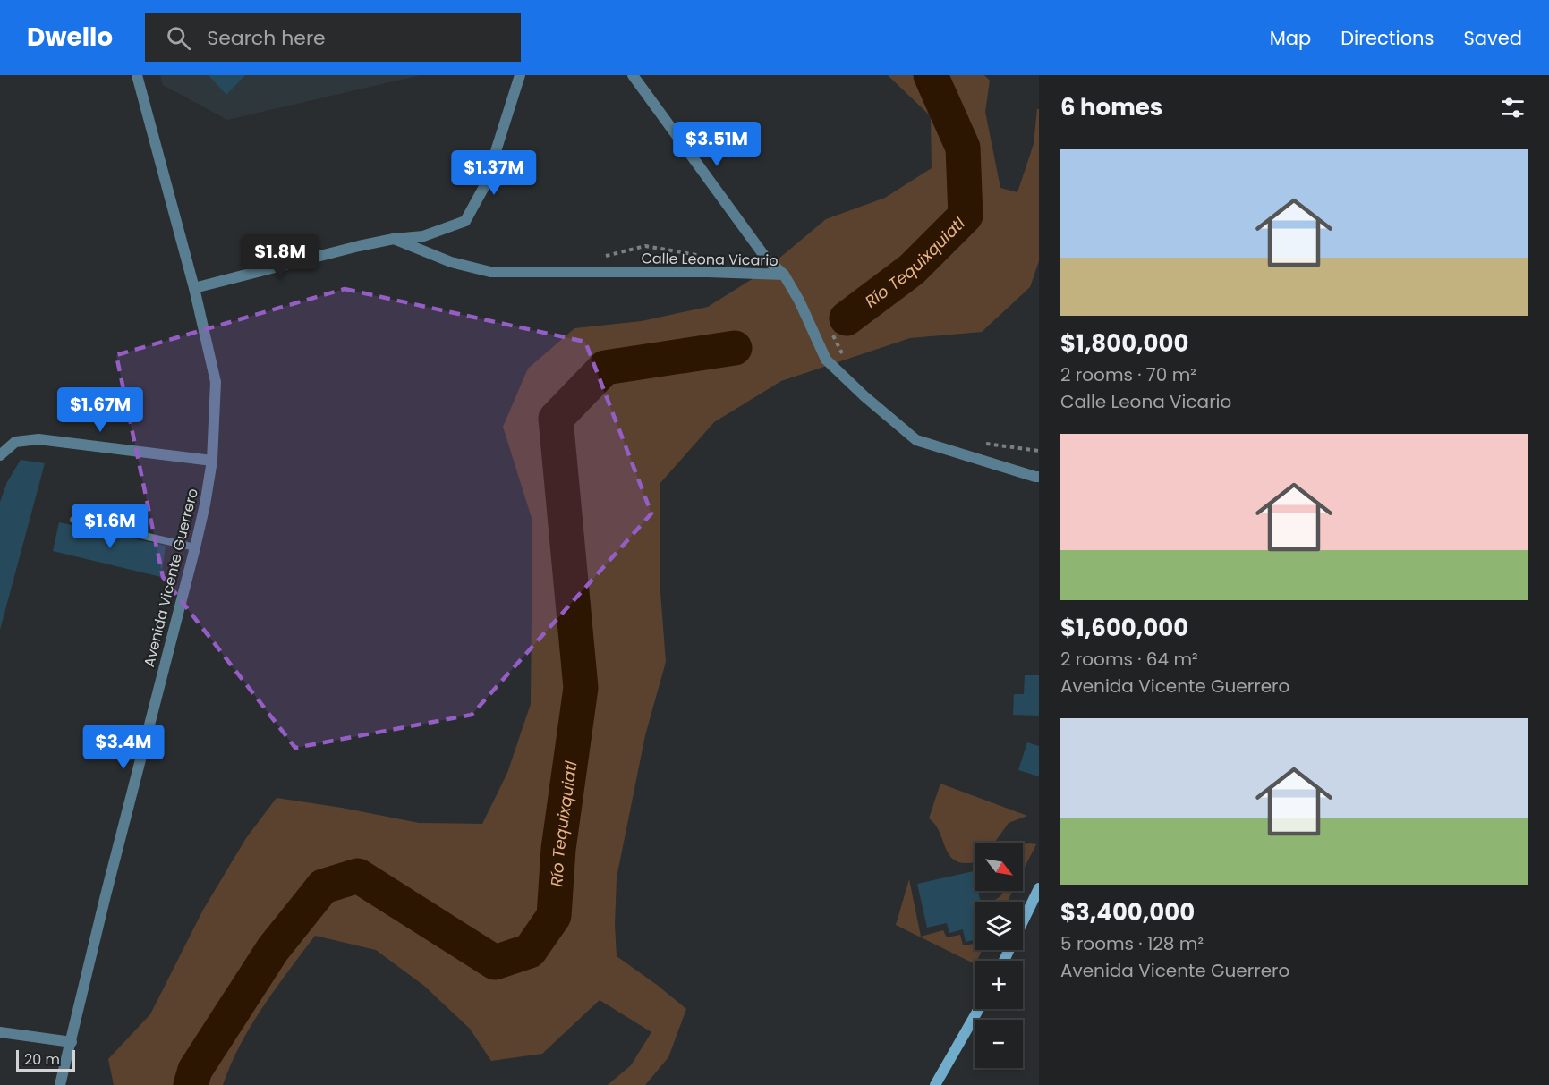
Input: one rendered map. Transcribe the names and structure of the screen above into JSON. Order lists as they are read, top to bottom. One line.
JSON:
{"streets":{"street":["Calle Leona Vicario","Avenida Vicente Guerrero"]},"water":["Río Tequixquiatl"],"scale_bar":"20 m","north":"bottom right","page":{"header":"Dwello","search":"Search here","nav":["Map","Directions","Saved"],"heading":"6 homes","price":["$3.51M","$1.37M","$1.8M","$1.67M","$1.6M","$3.4M"],"list":[{"name":"$1,800,000","note":"2 rooms · 70 m² · Calle Leona Vicario"},{"name":"$1,600,000","note":"2 rooms · 64 m² · Avenida Vicente Guerrero"},{"name":"$3,400,000","note":"5 rooms · 128 m² · Avenida Vicente Guerrero"}],"map_buttons":["+","−"],"scale":"20 m"}}
